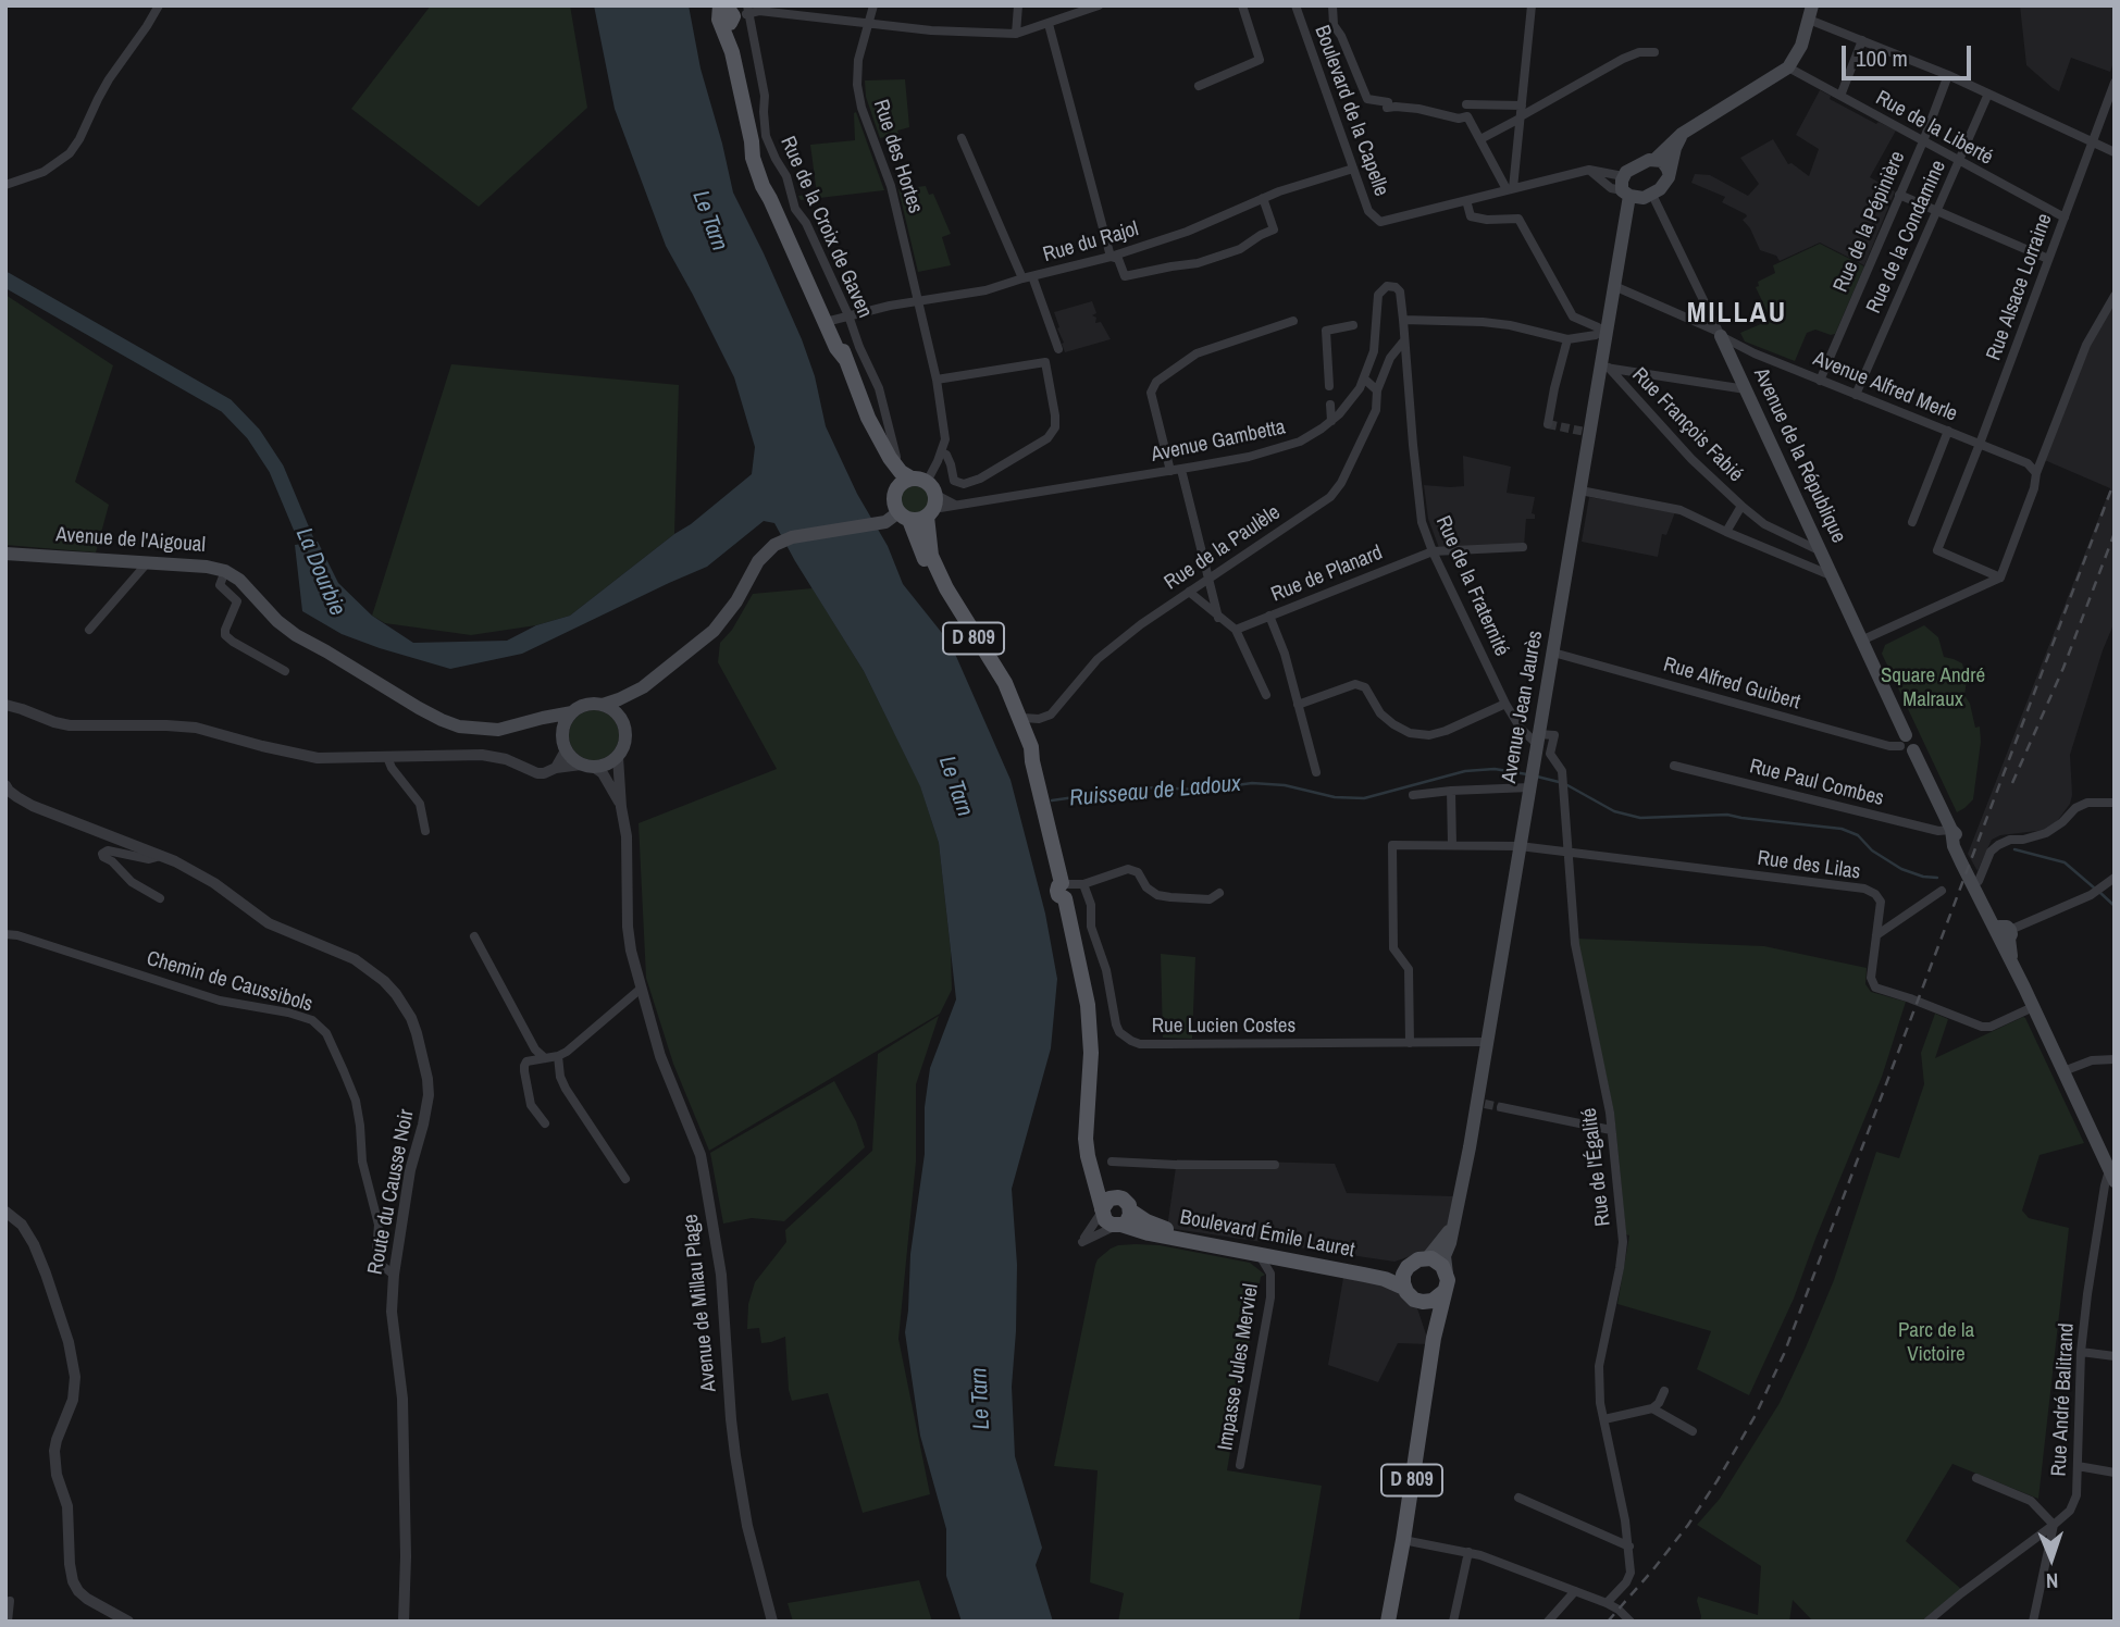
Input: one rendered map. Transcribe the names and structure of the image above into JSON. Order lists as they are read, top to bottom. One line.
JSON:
{"streets":{"main road":["Avenue de la République","Avenue de l'Aigoual","D 809","Avenue Jean Jaurès","Boulevard Émile Lauret"],"street":["Boulevard de la Capelle","Rue de la Liberté","Rue des Hortes","Rue de la Pépinière","Rue de la Croix de Gaven","Rue de la Condamine","Rue du Rajol","Rue Alsace Lorraine","Avenue Alfred Merle","Rue François Fabié","Avenue Gambetta","Rue de la Paulèle","Rue de Planard","Rue de la Fraternité","Rue Alfred Guibert","Rue Paul Combes","Rue des Lilas","Chemin de Caussibols","Rue Lucien Costes","Rue de l'Égalité","Route du Causse Noir","Avenue de Millau Plage","Impasse Jules Merviel","Rue André Balitrand"]},"crossings":[["Boulevard de la Capelle","Rue du Rajol"],["Rue de la Liberté","Rue de la Pépinière"],["Rue de la Liberté","Rue de la Condamine"],["Rue de la Liberté","Rue Alsace Lorraine"],["Rue des Hortes","Rue du Rajol"],["Rue de la Pépinière","Avenue Alfred Merle"],["Rue de la Croix de Gaven","Rue du Rajol"],["Rue de la Condamine","Avenue Alfred Merle"],["Rue Alsace Lorraine","Avenue Alfred Merle"],["Avenue Alfred Merle","Avenue de la République"],["Avenue Alfred Merle","Avenue Jean Jaurès"],["Rue François Fabié","Avenue de la République"],["Rue François Fabié","Avenue Jean Jaurès"],["Avenue Gambetta","Rue de la Fraternité"],["Avenue Gambetta","D 809"],["Avenue de la République","Rue Alfred Guibert"],["Avenue de la République","Avenue Jean Jaurès"],["Avenue de la République","Rue Paul Combes"],["Avenue de l'Aigoual","Avenue de Millau Plage"],["Rue de la Paulèle","Rue de la Fraternité"],["Rue de la Paulèle","D 809"],["Rue de Planard","Rue de la Fraternité"],["Rue de la Fraternité","Avenue Jean Jaurès"],["Rue de la Fraternité","Rue de l'Égalité"],["D 809","Avenue Jean Jaurès"],["D 809","Rue Lucien Costes"],["D 809","Boulevard Émile Lauret"],["Rue Alfred Guibert","Avenue Jean Jaurès"],["Avenue Jean Jaurès","Rue des Lilas"],["Avenue Jean Jaurès","Rue Lucien Costes"],["Avenue Jean Jaurès","Rue de l'Égalité"],["Avenue Jean Jaurès","Boulevard Émile Lauret"],["Rue des Lilas","Rue Lucien Costes"],["Rue des Lilas","Rue de l'Égalité"],["Chemin de Caussibols","Route du Causse Noir"],["Boulevard Émile Lauret","Impasse Jules Merviel"]],"districts":["MILLAU"],"water":["Le Tarn","La Dourbie","Ruisseau de Ladoux"],"parks":["Square André Malraux","Parc de la Victoire"],"scale_bar":"100 m","north":"bottom"}
